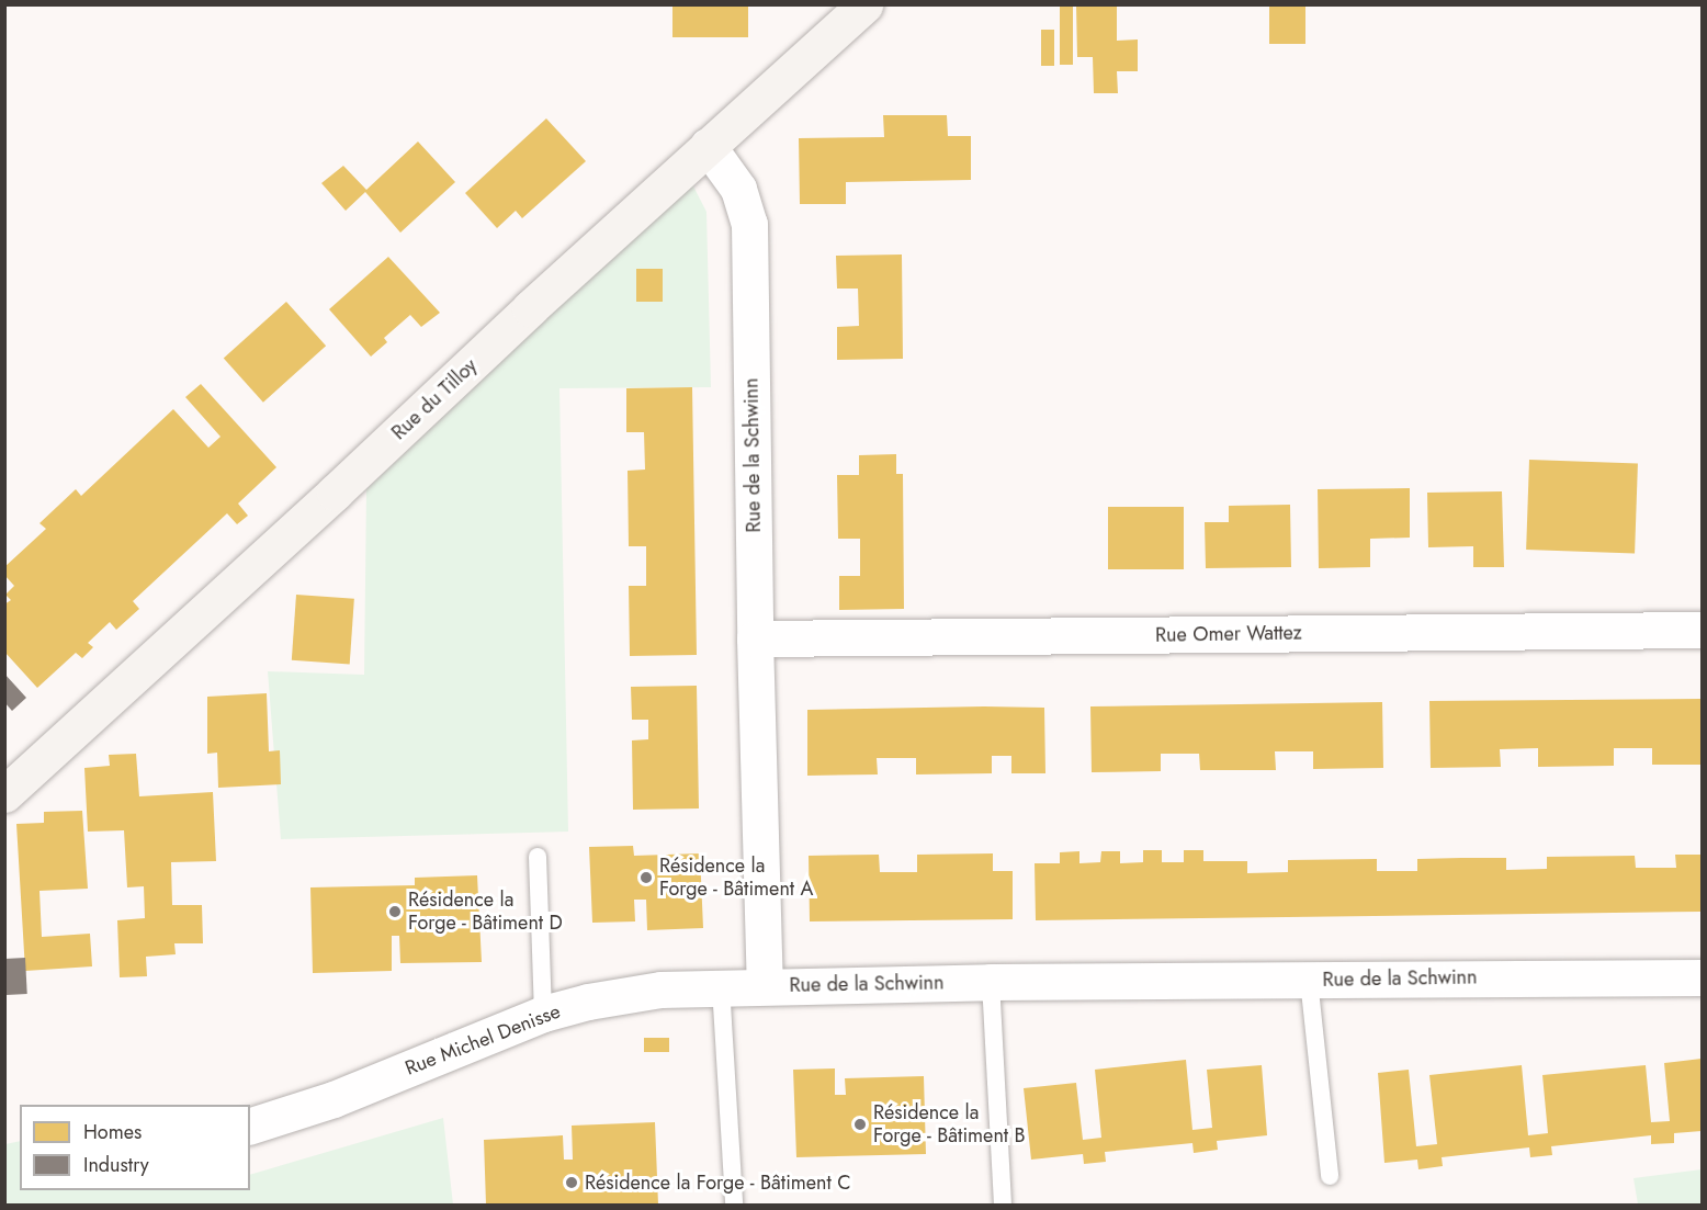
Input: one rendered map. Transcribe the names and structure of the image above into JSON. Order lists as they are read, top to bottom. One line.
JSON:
{"streets":{"street":["Rue du Tilloy","Rue de la Schwinn","Rue Omer Wattez","Rue Michel Denisse"]},"crossings":[["Rue du Tilloy","Rue de la Schwinn"],["Rue de la Schwinn","Rue Omer Wattez"],["Rue de la Schwinn","Rue Michel Denisse"]],"places":["Résidence la Forge - Bâtiment A","Résidence la Forge - Bâtiment D","Résidence la Forge - Bâtiment B","Résidence la Forge - Bâtiment C"],"legend":["Homes","Industry"]}
